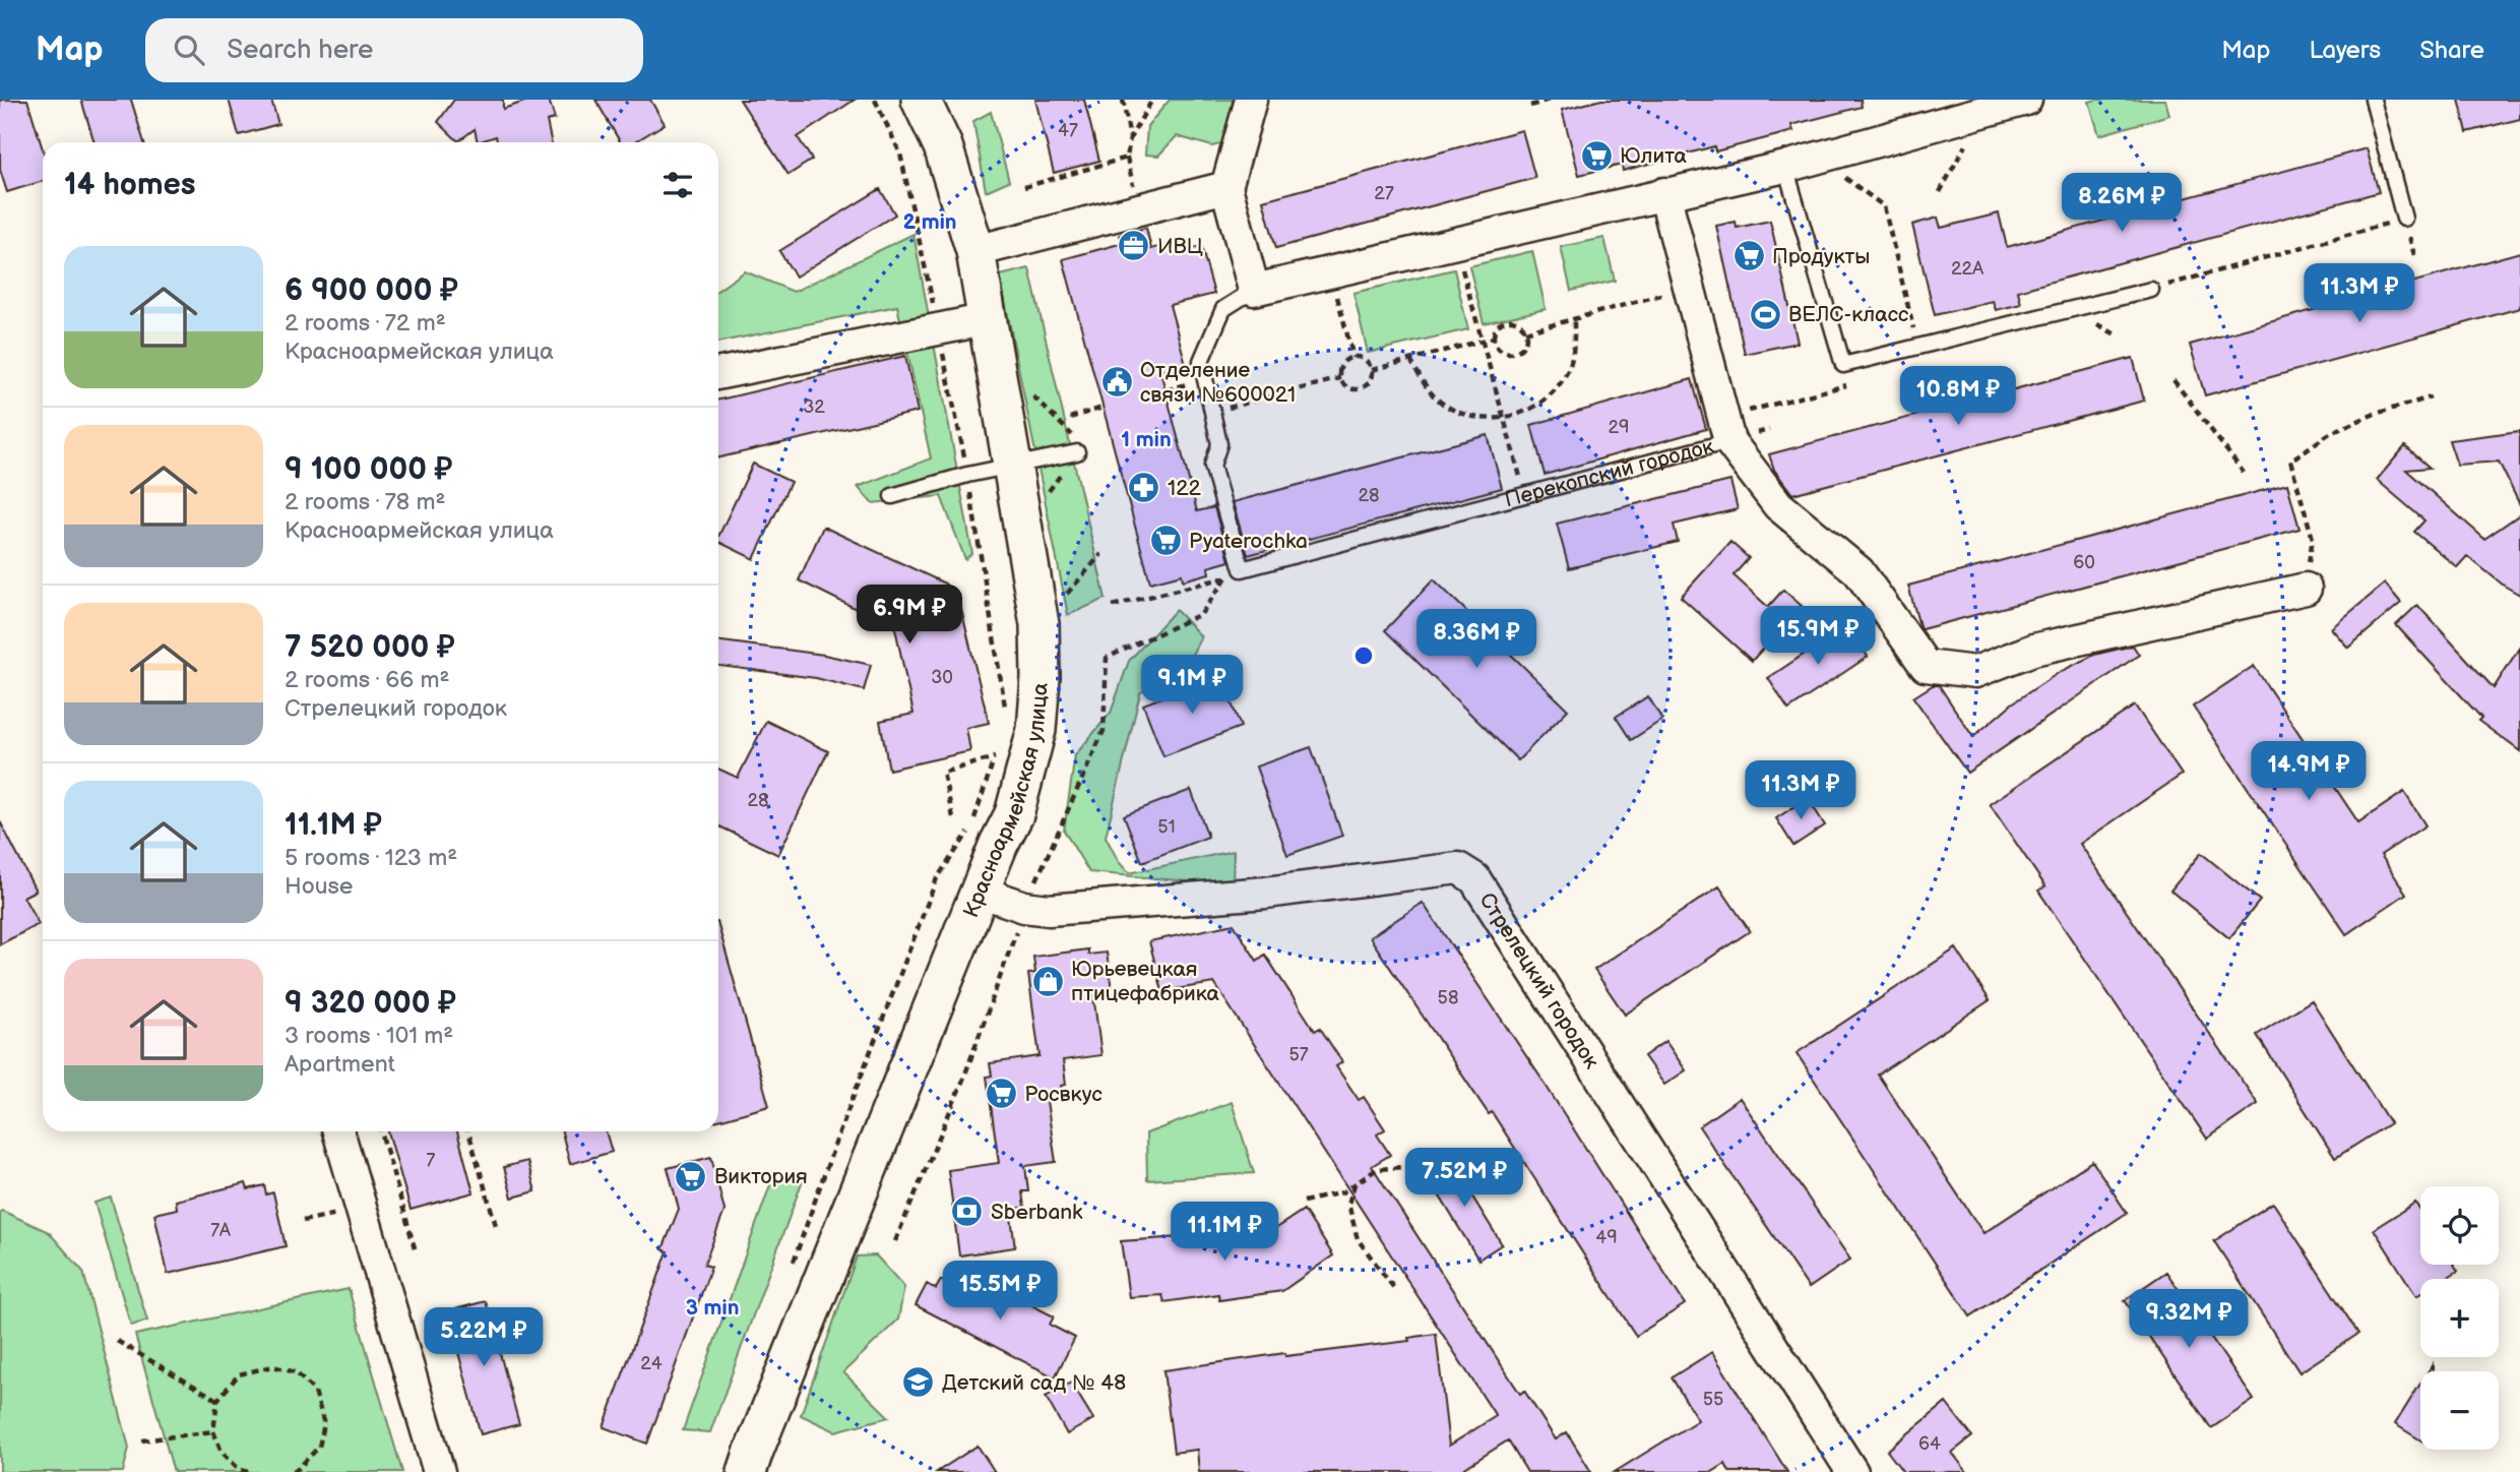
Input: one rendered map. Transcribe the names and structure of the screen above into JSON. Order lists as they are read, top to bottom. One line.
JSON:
{"streets":{"street":["Перекопский городок","Красноармейская улица","Стрелецкий городок"]},"crossings":[["Красноармейская улица","Стрелецкий городок"]],"places":{"supermarket":["Юлита","Продукты","Pyaterochka","Росвкус","Виктория"],"office":["ИВЦ"],"sports":["ВЕЛС-класс"],"public building":["Отделение связи №600021"],"pharmacy":["122"],"shop":["Юрьевецкая птицефабрика"],"bank":["Sberbank"],"school or university":["Детский сад № 48"]},"house_numbers":["47","27","22А","32","29","28","60","30","28","51","58","57","7","7А","49","24","55","64"],"page":{"header":"Map","search":"Search here","nav":["Map","Layers","Share"],"heading":"14 homes","price":["8.26M ₽","11.3M ₽","10.8M ₽","6.9M ₽","15.9M ₽","8.36M ₽","9.1M ₽","14.9M ₽","11.3M ₽","7.52M ₽","11.1M ₽","15.5M ₽","9.32M ₽","5.22M ₽"],"list":[{"name":"6 900 000 ₽","note":"2 rooms · 72 m² · Красноармейская улица"},{"name":"9 100 000 ₽","note":"2 rooms · 78 m² · Красноармейская улица"},{"name":"7 520 000 ₽","note":"2 rooms · 66 m² · Стрелецкий городок"},{"name":"11.1M ₽","note":"5 rooms · 123 m² · House"},{"name":"9 320 000 ₽","note":"3 rooms · 101 m² · Apartment"}],"map_buttons":["+","−"]},"rings":["2 min","1 min","3 min"]}
